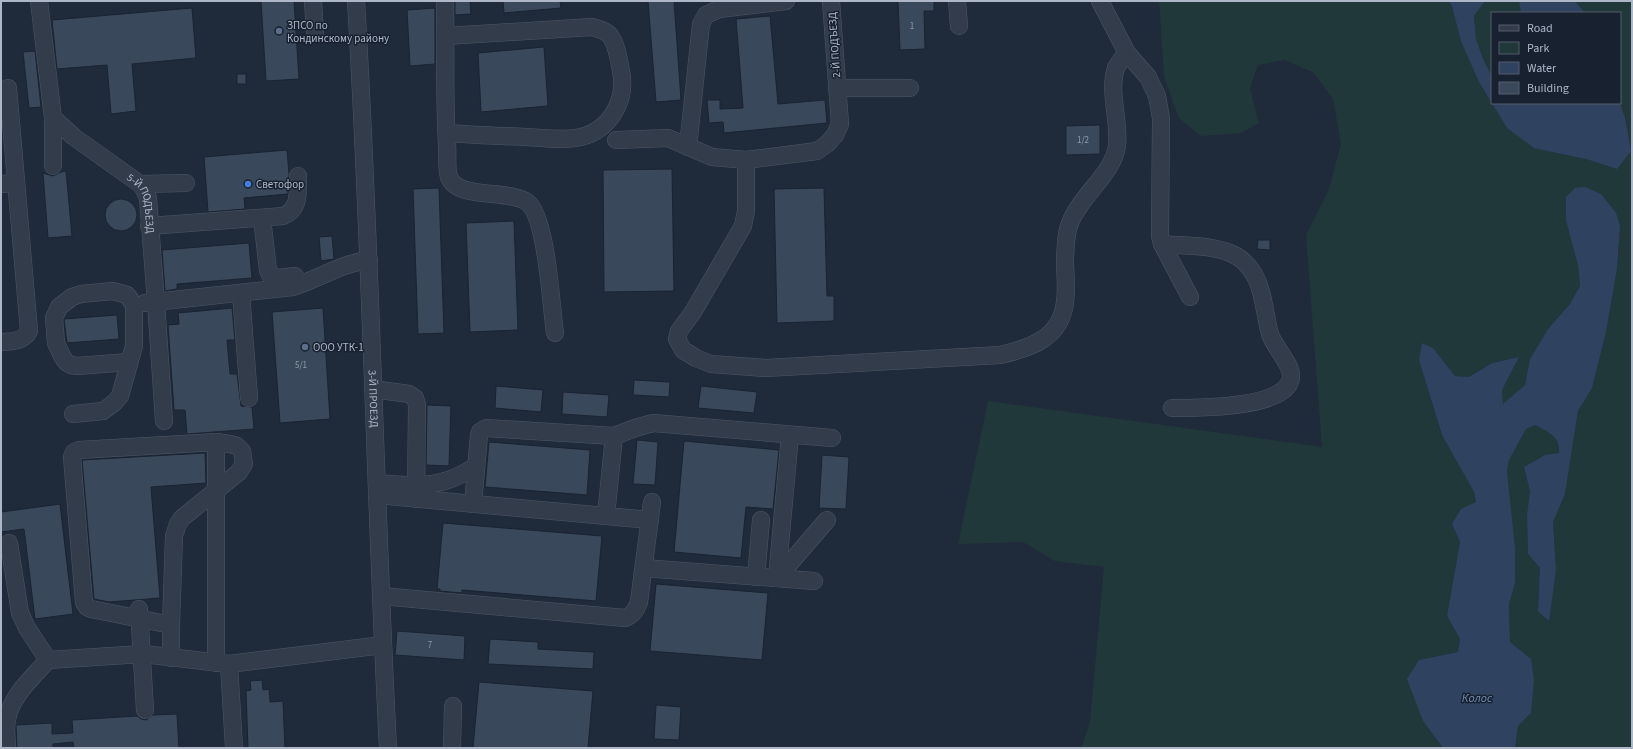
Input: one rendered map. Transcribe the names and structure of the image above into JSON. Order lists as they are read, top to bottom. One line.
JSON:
{"streets":{"street":["2-Й ПОДЪЕЗД","5-Й ПОДЪЕЗД","3-Й ПРОЕЗД"]},"water":["Колос"],"places":["ЗПСО по Кондинскому району","Светофор","ООО УТК-1"],"house_numbers":["1","1/2","5/1","7"],"legend":["Road","Park","Water","Building"]}
